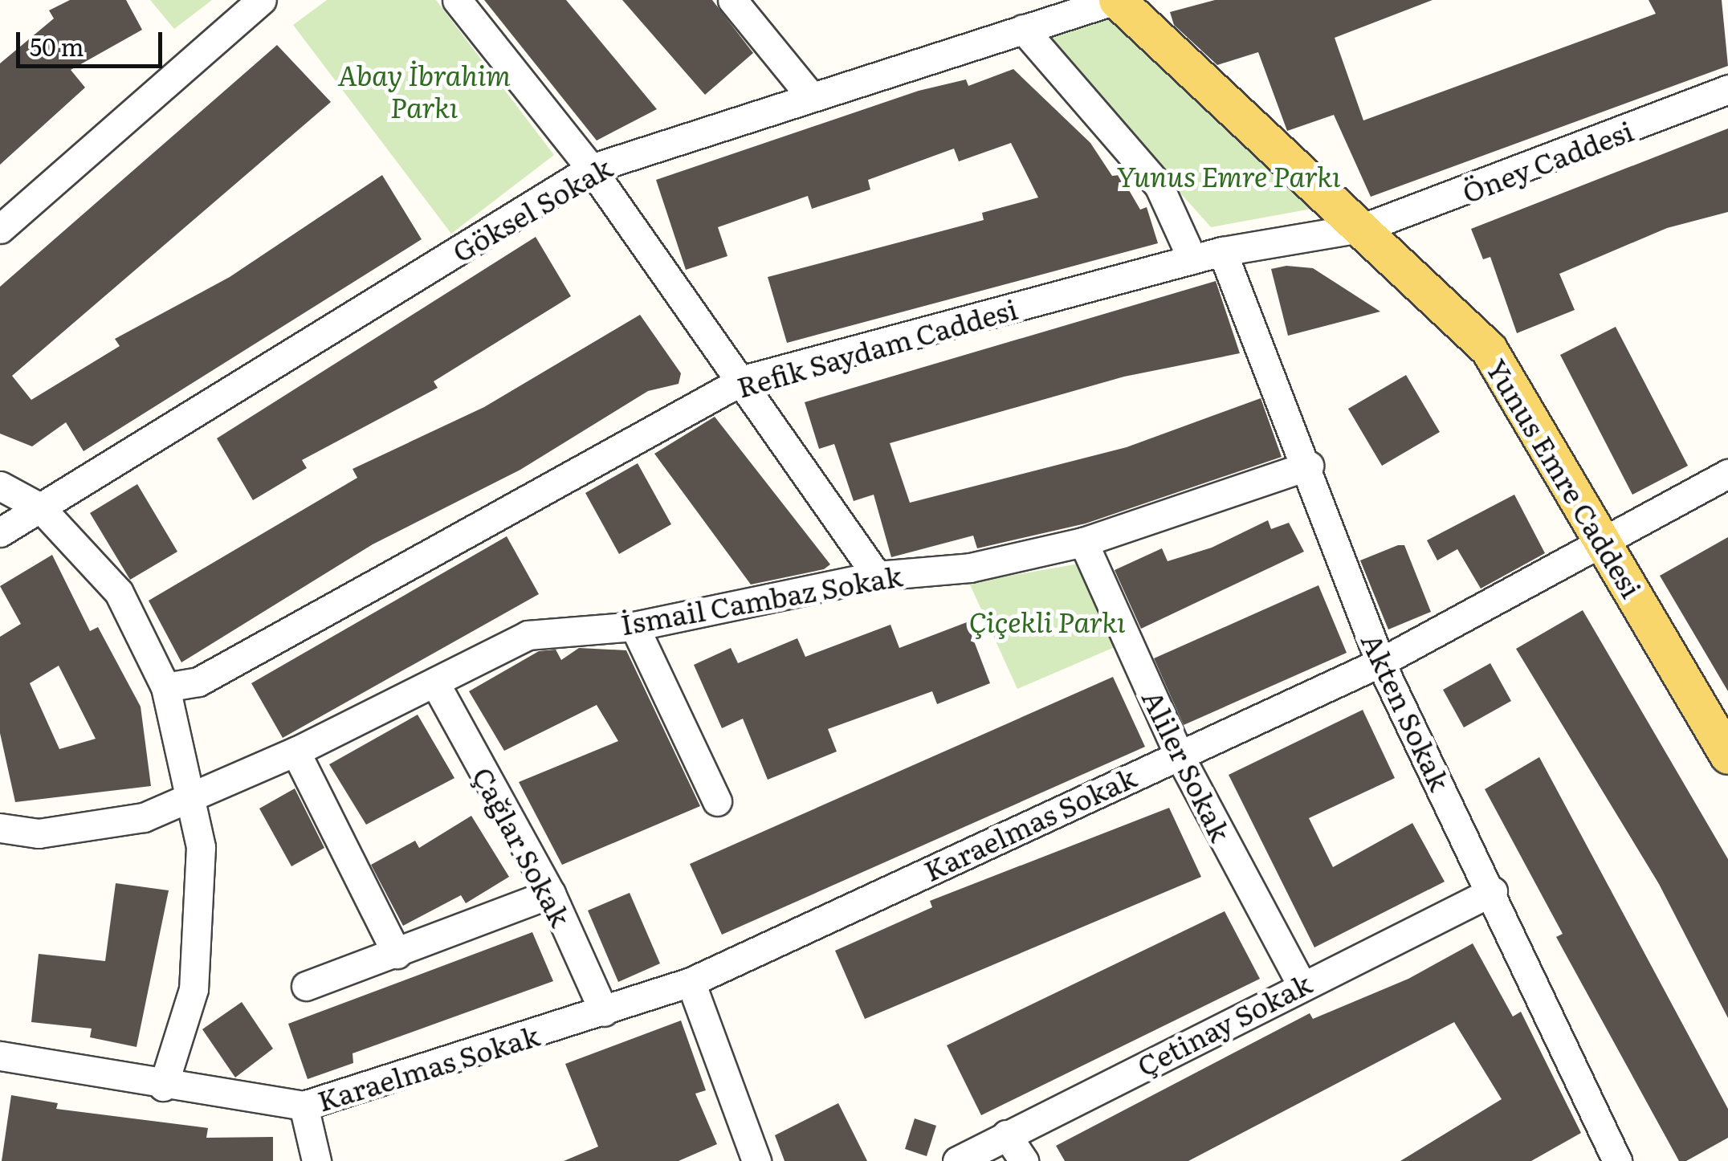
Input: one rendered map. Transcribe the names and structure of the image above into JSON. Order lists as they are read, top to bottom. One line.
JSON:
{"streets":{"main road":["Yunus Emre Caddesi"],"street":["Öney Caddesi","Göksel Sokak","Refik Saydam Caddesi","İsmail Cambaz Sokak","Akten Sokak","Aliler Sokak","Karaelmas Sokak","Çağlar Sokak","Çetinay Sokak"]},"crossings":[["Öney Caddesi","Refik Saydam Caddesi"],["Öney Caddesi","Yunus Emre Caddesi"],["Göksel Sokak","Yunus Emre Caddesi"],["Refik Saydam Caddesi","Yunus Emre Caddesi"],["Refik Saydam Caddesi","Akten Sokak"],["Yunus Emre Caddesi","Karaelmas Sokak"],["İsmail Cambaz Sokak","Akten Sokak"],["İsmail Cambaz Sokak","Aliler Sokak"],["İsmail Cambaz Sokak","Çağlar Sokak"],["Akten Sokak","Karaelmas Sokak"],["Akten Sokak","Çetinay Sokak"],["Aliler Sokak","Karaelmas Sokak"],["Aliler Sokak","Çetinay Sokak"],["Karaelmas Sokak","Çağlar Sokak"]],"parks":["Abay İbrahim Parkı","Yunus Emre Parkı","Çiçekli Parkı"],"scale_bar":"50 m"}
